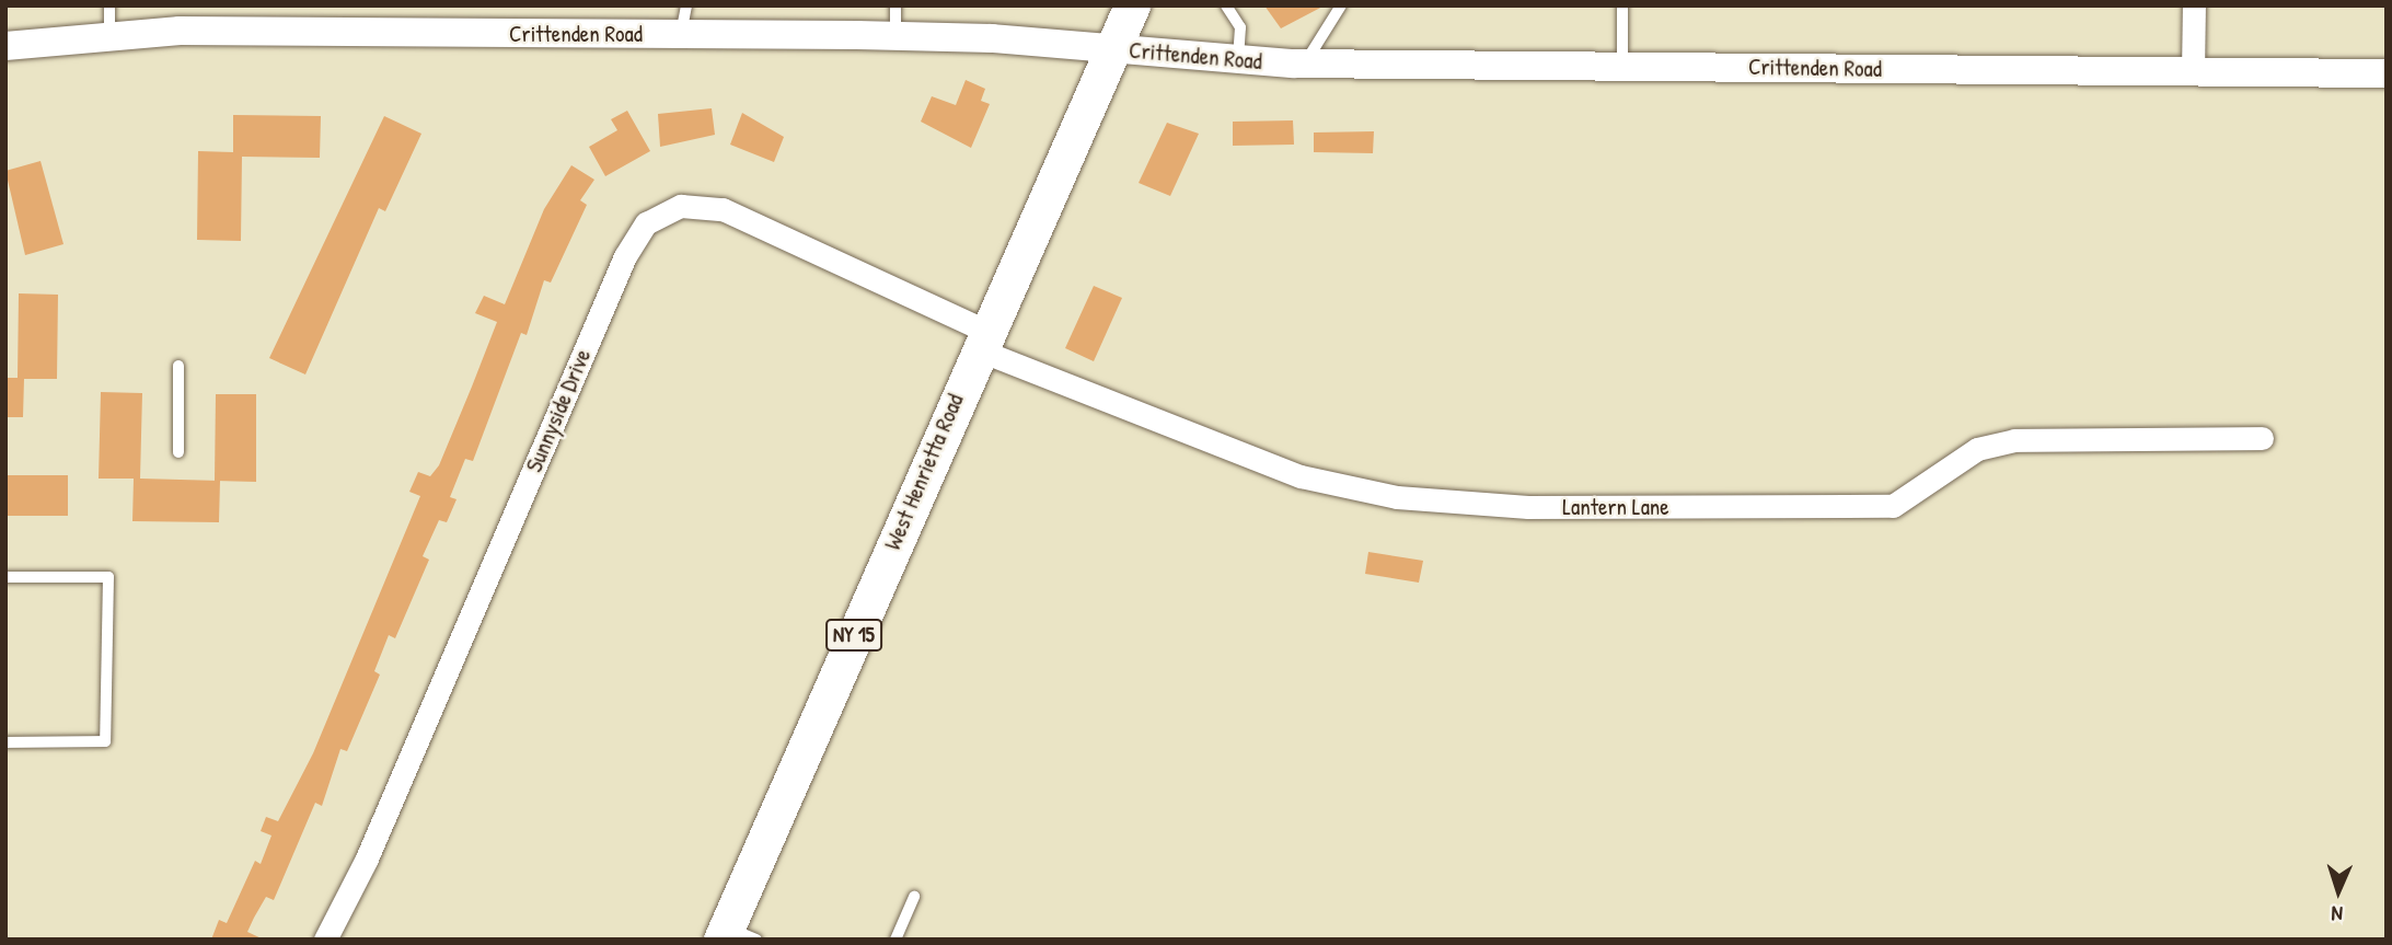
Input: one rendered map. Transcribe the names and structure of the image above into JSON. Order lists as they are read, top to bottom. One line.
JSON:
{"streets":{"main road":["West Henrietta Road","NY 15"],"street":["Crittenden Road","Sunnyside Drive","Lantern Lane"]},"crossings":[["Crittenden Road","West Henrietta Road"],["Sunnyside Drive","West Henrietta Road"],["Sunnyside Drive","Lantern Lane"],["West Henrietta Road","Lantern Lane"]],"north":"bottom"}
